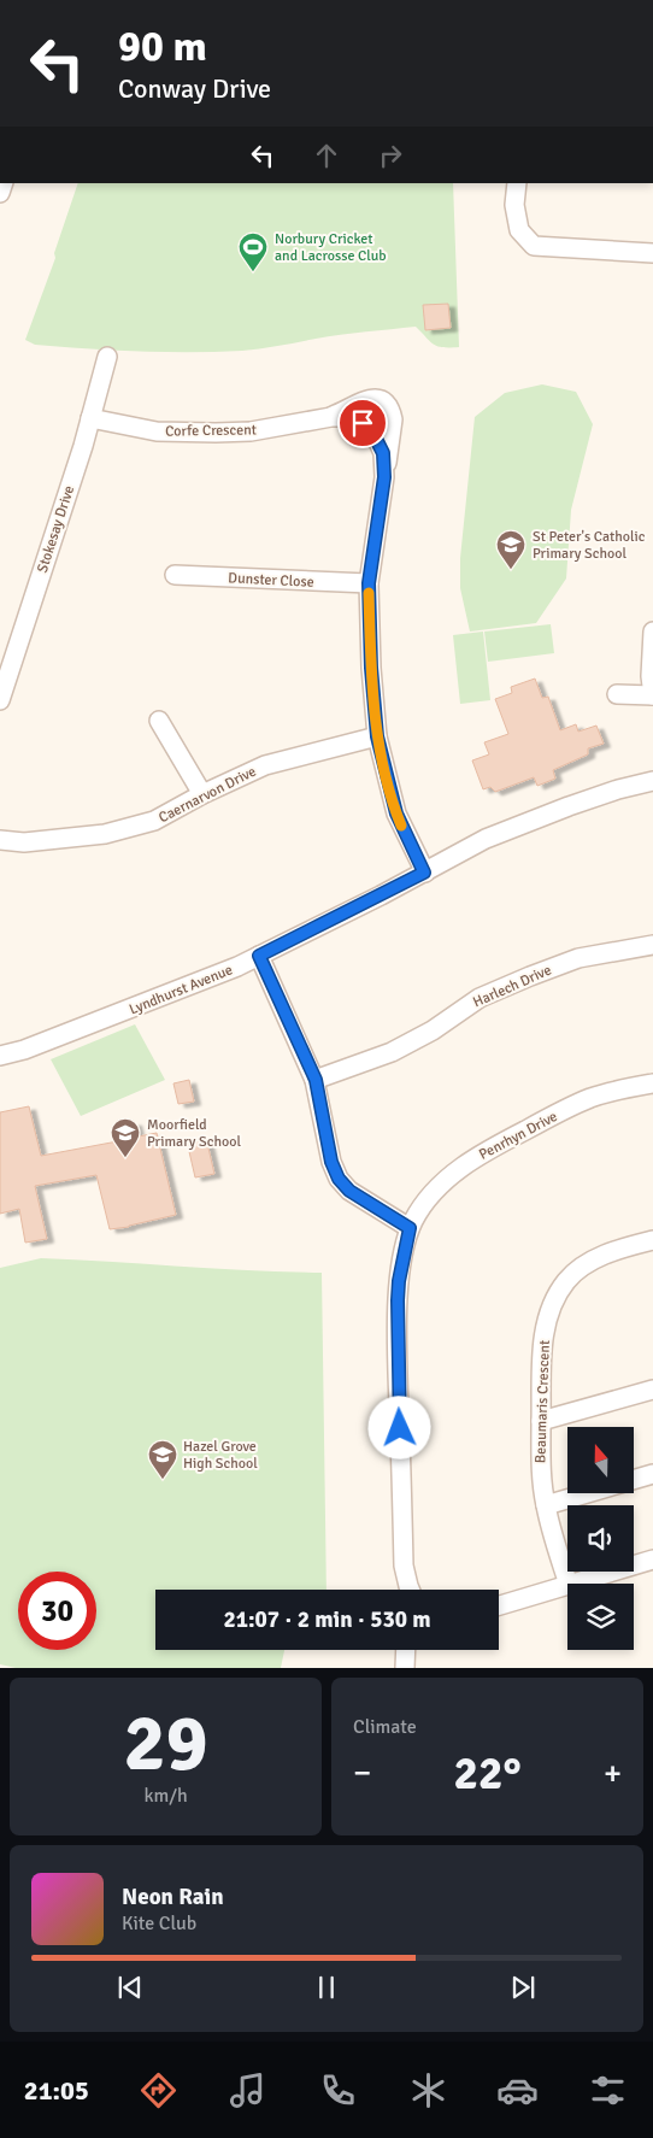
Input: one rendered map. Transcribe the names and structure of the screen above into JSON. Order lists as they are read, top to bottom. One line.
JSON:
{"streets":{"street":["Corfe Crescent","Stokesay Drive","Dunster Close","Caernarvon Drive","Harlech Drive","Lyndhurst Avenue","Penrhyn Drive","Beaumaris Crescent"]},"crossings":[["Corfe Crescent","Stokesay Drive"],["Corfe Crescent","Dunster Close"],["Corfe Crescent","Caernarvon Drive"],["Corfe Crescent","Lyndhurst Avenue"]],"places":{"sports":["Norbury Cricket and Lacrosse Club"],"school or university":["St Peter's Catholic Primary School","Moorfield Primary School","Hazel Grove High School"]},"north":"top","page":{"turn":["90 m","Conway Drive"],"limit":"30","trip":"21:07 · 2 min · 530 m","tile":[["29","km/h"],"Climate"],"heat":["−","22°","+"],"song":["Neon Rain","Kite Club"],"tabs":"21:05"}}
